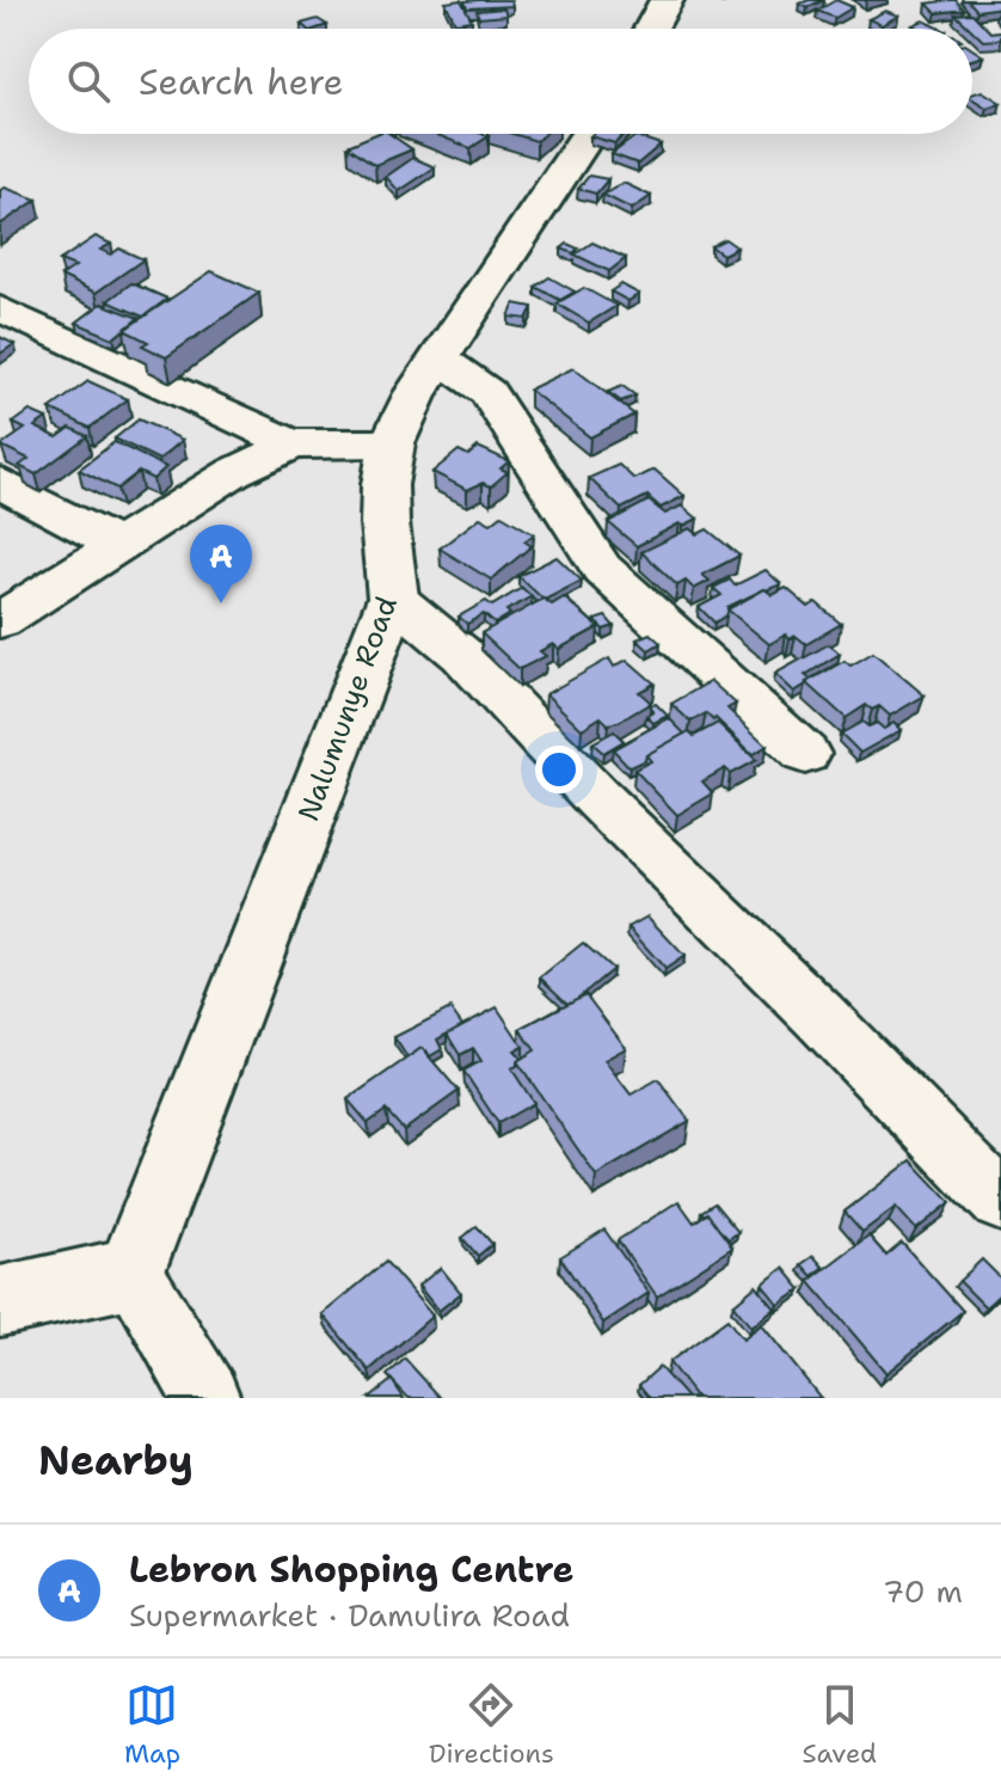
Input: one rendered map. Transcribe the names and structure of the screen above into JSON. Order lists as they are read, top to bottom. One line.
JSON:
{"streets":{"street":["Nalumunye Road"]},"page":{"search":"Search here","pins":"A","heading":"Nearby","list":[{"mark":"A","name":"Lebron Shopping Centre","note":"Supermarket · Damulira Road","value":"70 m"}],"nav":["Map","Directions","Saved"]}}
